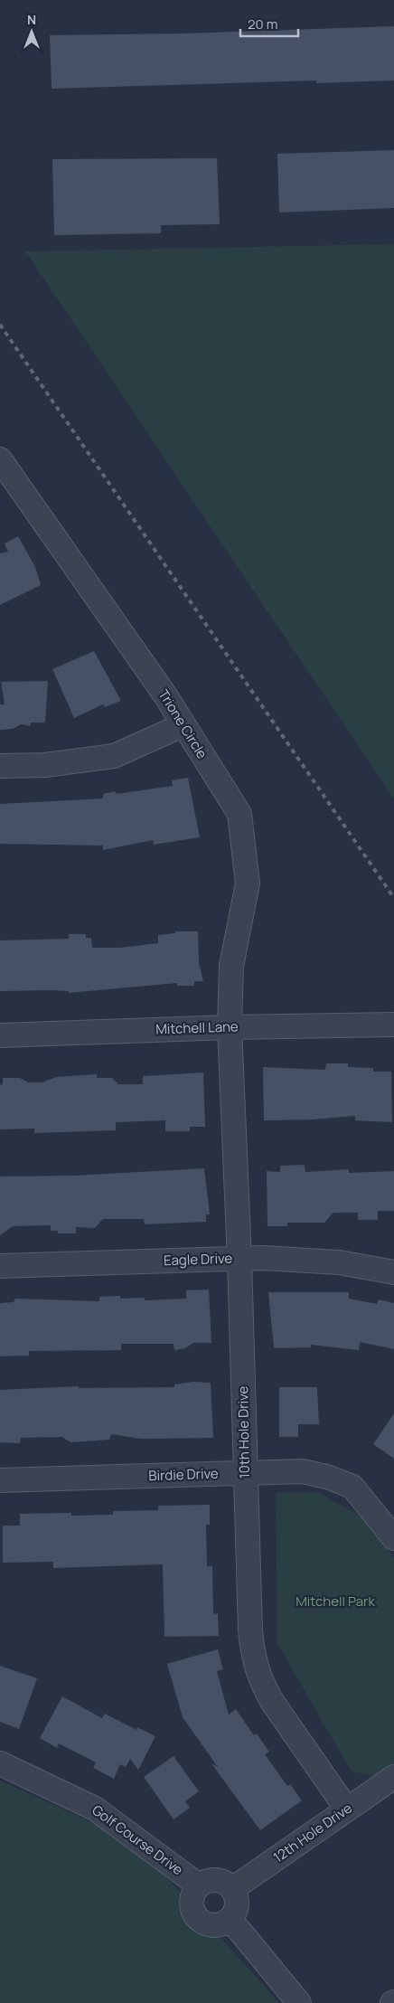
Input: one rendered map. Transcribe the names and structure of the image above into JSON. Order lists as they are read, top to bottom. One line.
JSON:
{"streets":{"street":["Trione Circle","Mitchell Lane","Eagle Drive","10th Hole Drive","Birdie Drive","12th Hole Drive","Golf Course Drive"]},"crossings":[["Trione Circle","Mitchell Lane"],["Trione Circle","10th Hole Drive"],["Mitchell Lane","10th Hole Drive"],["Eagle Drive","10th Hole Drive"],["10th Hole Drive","Birdie Drive"],["10th Hole Drive","12th Hole Drive"],["12th Hole Drive","Golf Course Drive"]],"parks":["Mitchell Park"],"scale_bar":"20 m","north":"top"}
